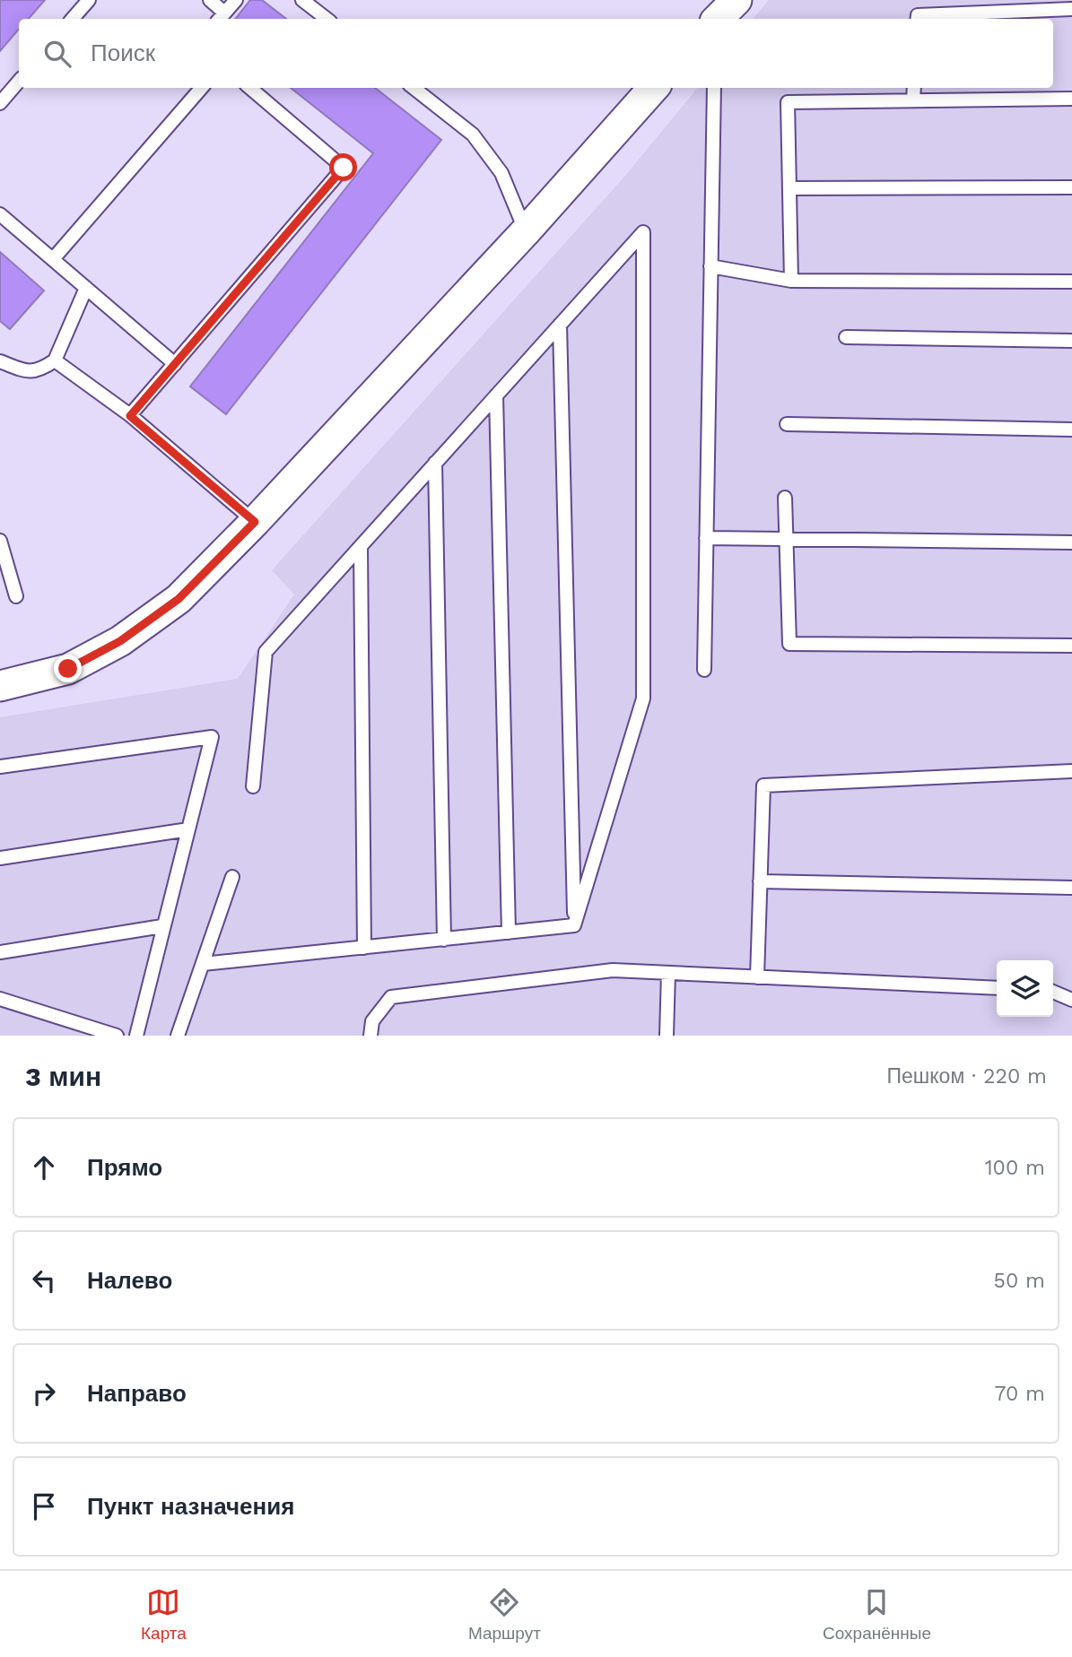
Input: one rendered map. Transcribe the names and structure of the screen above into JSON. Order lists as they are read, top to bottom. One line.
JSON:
{"page":{"search":"Поиск","heading":["3 мин","Пешком · 220 m"],"list":[["Прямо","100 m"],["Налево","50 m"],["Направо","70 m"],"Пункт назначения"],"nav":["Карта","Маршрут","Сохранённые"]}}
